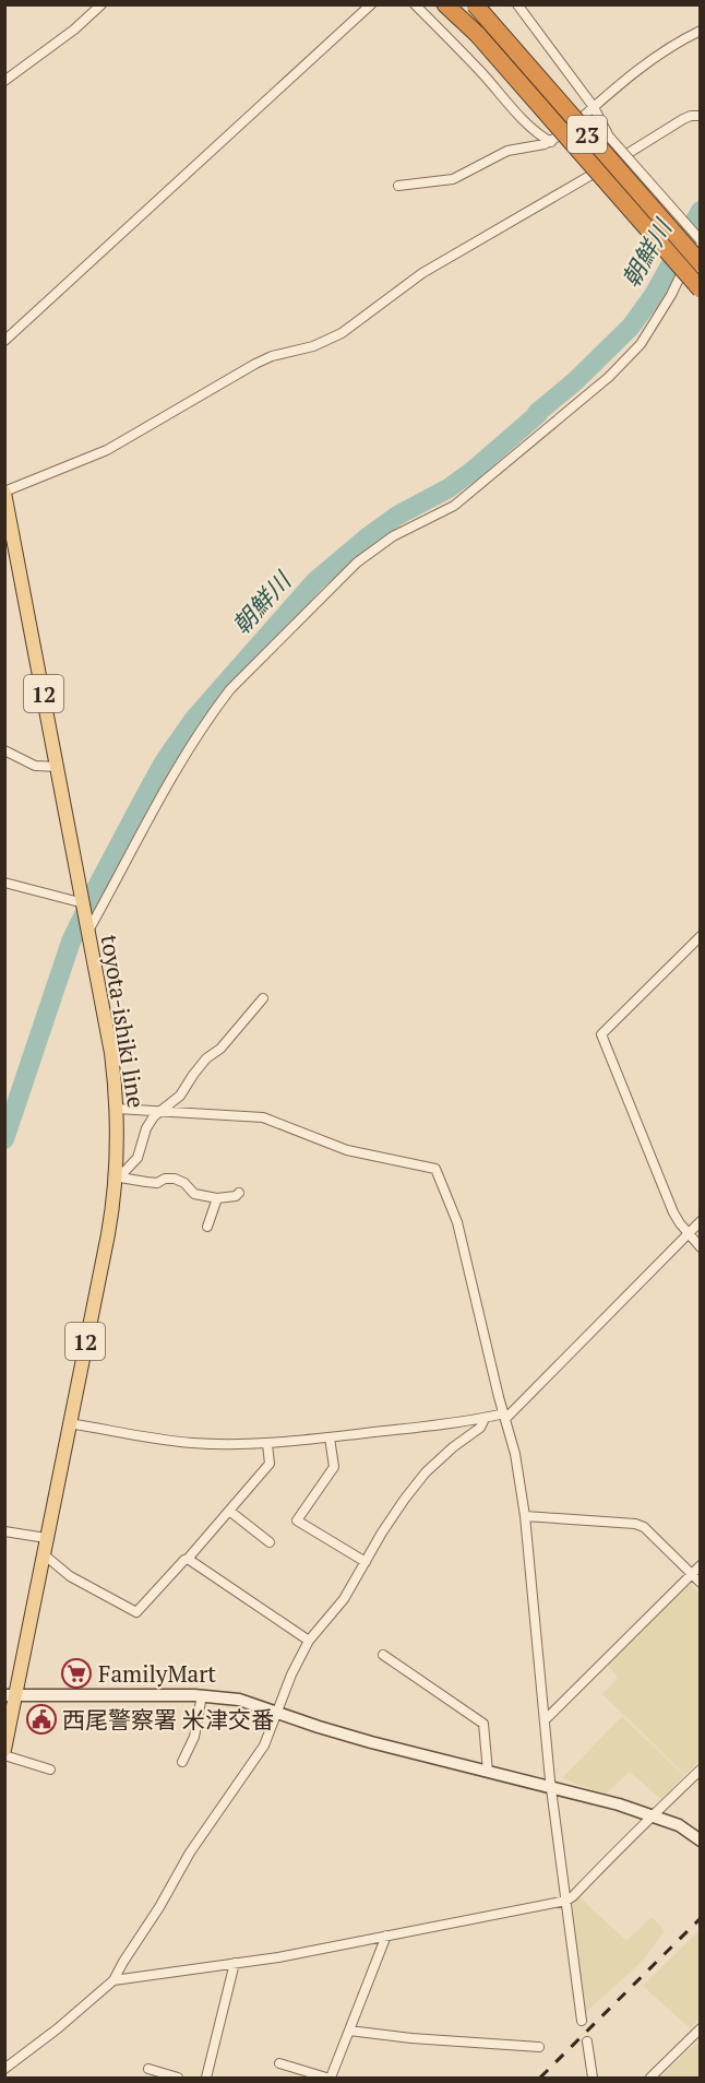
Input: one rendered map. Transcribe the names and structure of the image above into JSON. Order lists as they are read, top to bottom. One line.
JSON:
{"streets":{"highway":["23"],"main road":["12","toyota-ishiki line"]},"water":["朝鮮川"],"places":{"supermarket":["FamilyMart"],"public building":["西尾警察署 米津交番"]}}
